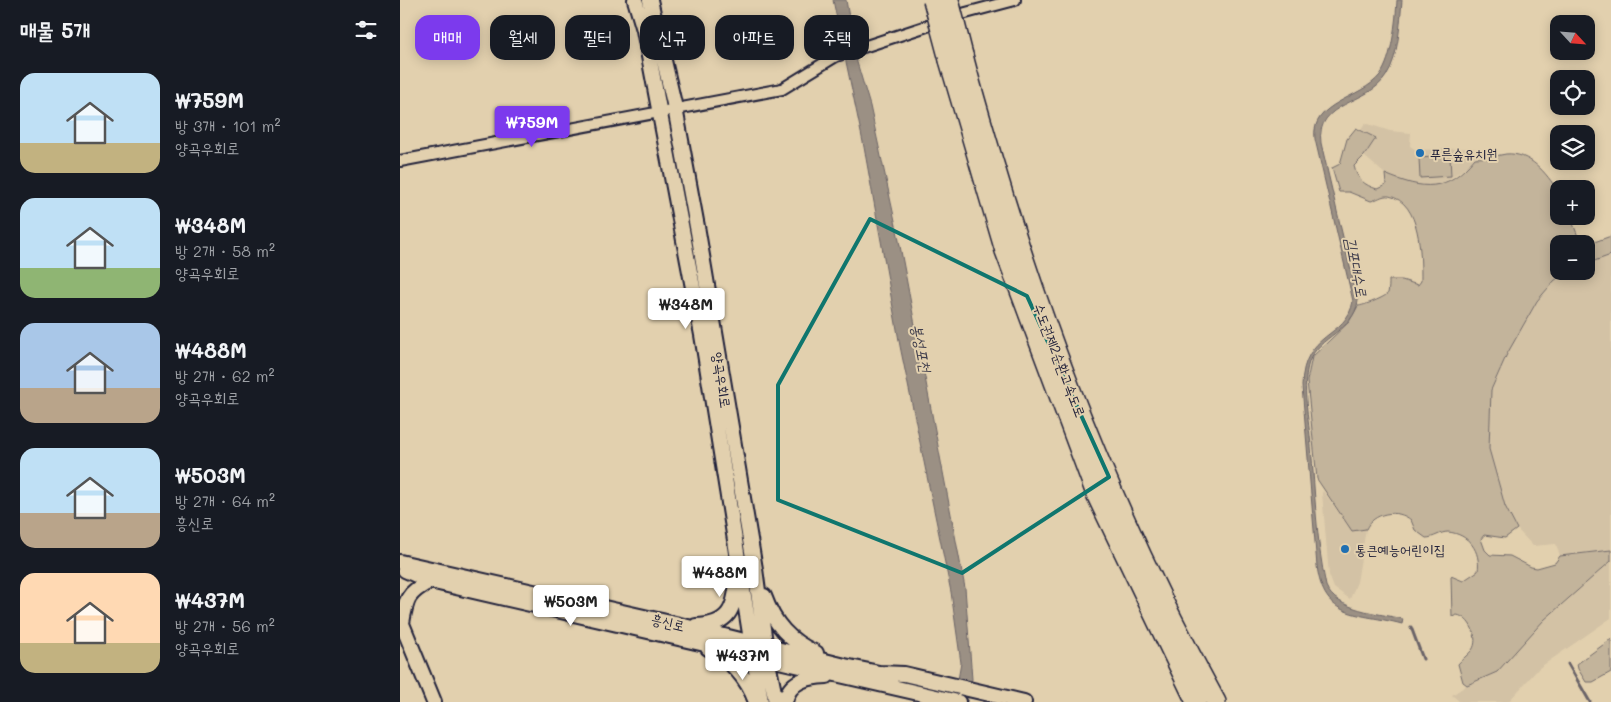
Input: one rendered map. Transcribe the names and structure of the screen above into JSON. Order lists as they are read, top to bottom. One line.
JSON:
{"streets":{"highway":["수도권제2순환고속도로"],"main road":["양곡우회로","흥신로"]},"crossings":[["양곡우회로","흥신로"]],"water":["김포대수로","봉성포천"],"places":["푸른숲유치원","통큰예능어린이집"],"north":"bottom right","page":{"heading":"매물 5개","map_buttons":["+","−"],"chip":["매매","월세","필터","신규","아파트","주택"],"list":[{"name":"₩759M","note":"방 3개 · 101 m² · 양곡우회로"},{"name":"₩348M","note":"방 2개 · 58 m² · 양곡우회로"},{"name":"₩488M","note":"방 2개 · 62 m² · 양곡우회로"},{"name":"₩503M","note":"방 2개 · 64 m² · 흥신로"},{"name":"₩437M","note":"방 2개 · 56 m² · 양곡우회로"}],"price":["₩759M","₩348M","₩488M","₩503M","₩437M"]}}
